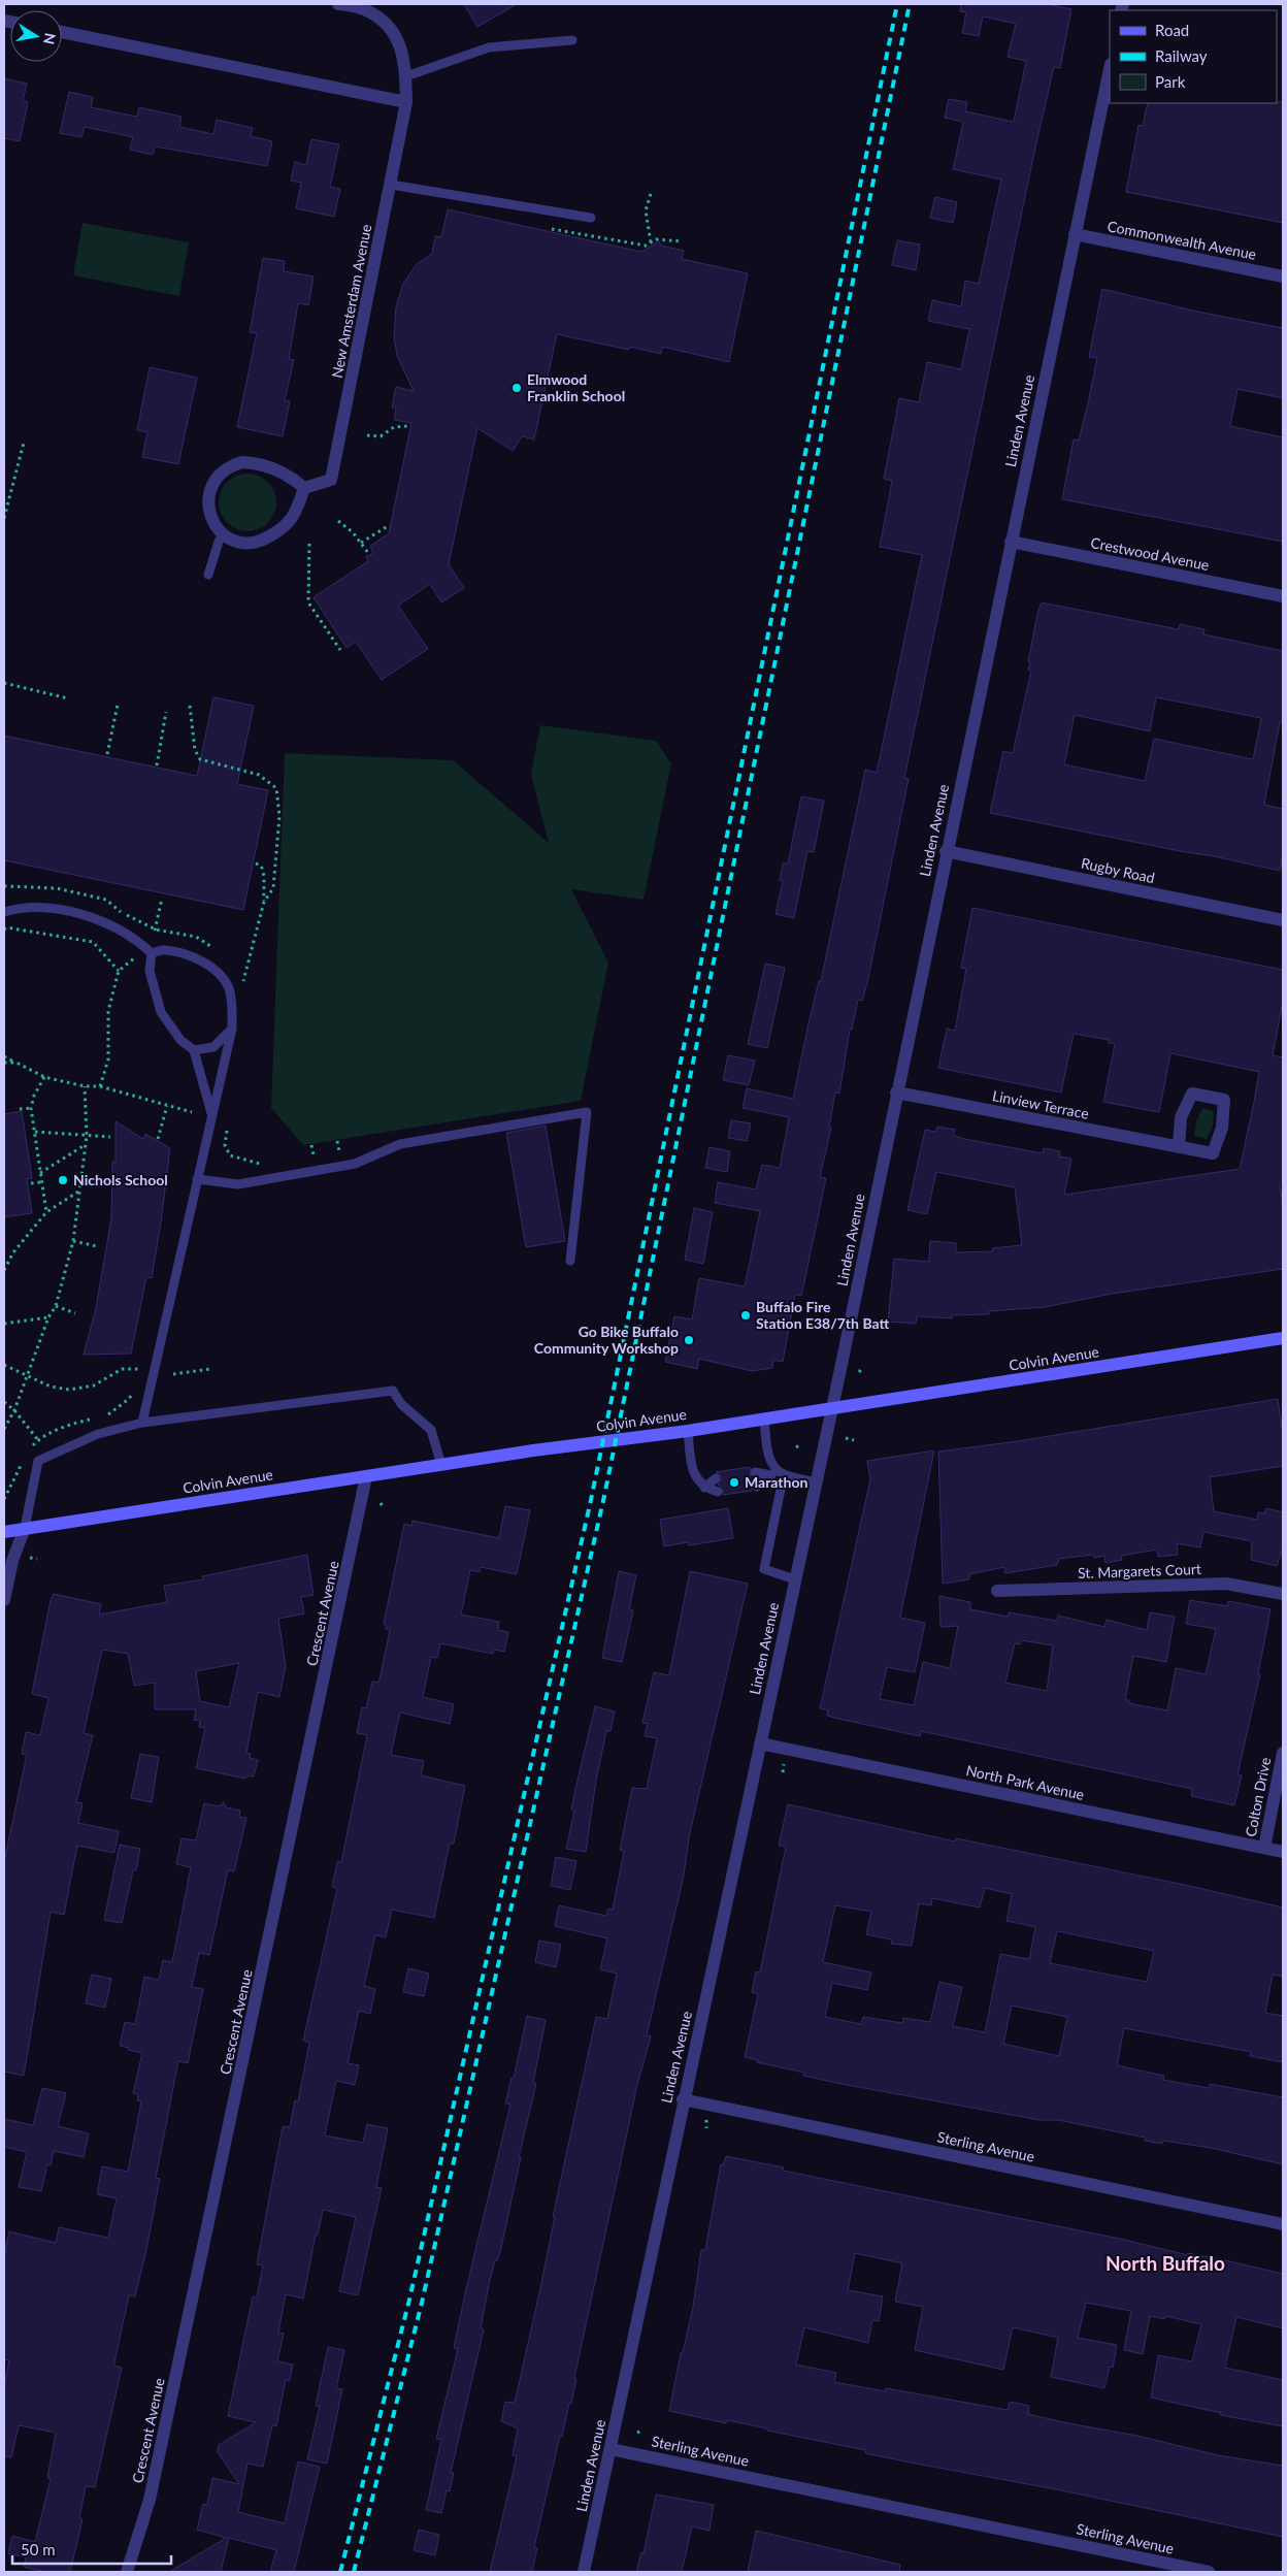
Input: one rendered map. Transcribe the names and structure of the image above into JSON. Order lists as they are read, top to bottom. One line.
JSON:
{"streets":{"street":["Commonwealth Avenue","New Amsterdam Avenue","Linden Avenue","Crestwood Avenue","Rugby Road","Linview Terrace","Colvin Avenue","St. Margarets Court","Crescent Avenue","North Park Avenue","Colton Drive","Sterling Avenue"]},"crossings":[["Commonwealth Avenue","Linden Avenue"],["Linden Avenue","Crestwood Avenue"],["Linden Avenue","Rugby Road"],["Linden Avenue","Linview Terrace"],["Linden Avenue","Colvin Avenue"],["Linden Avenue","North Park Avenue"],["Linden Avenue","Sterling Avenue"],["Colvin Avenue","Crescent Avenue"],["North Park Avenue","Colton Drive"]],"districts":["North Buffalo"],"places":["Elmwood Franklin School","Nichols School","Buffalo Fire Station E38/7th Batt","Go Bike Buffalo Community Workshop","Marathon"],"legend":["Road","Railway","Park"],"scale_bar":"50 m","north":"right"}
